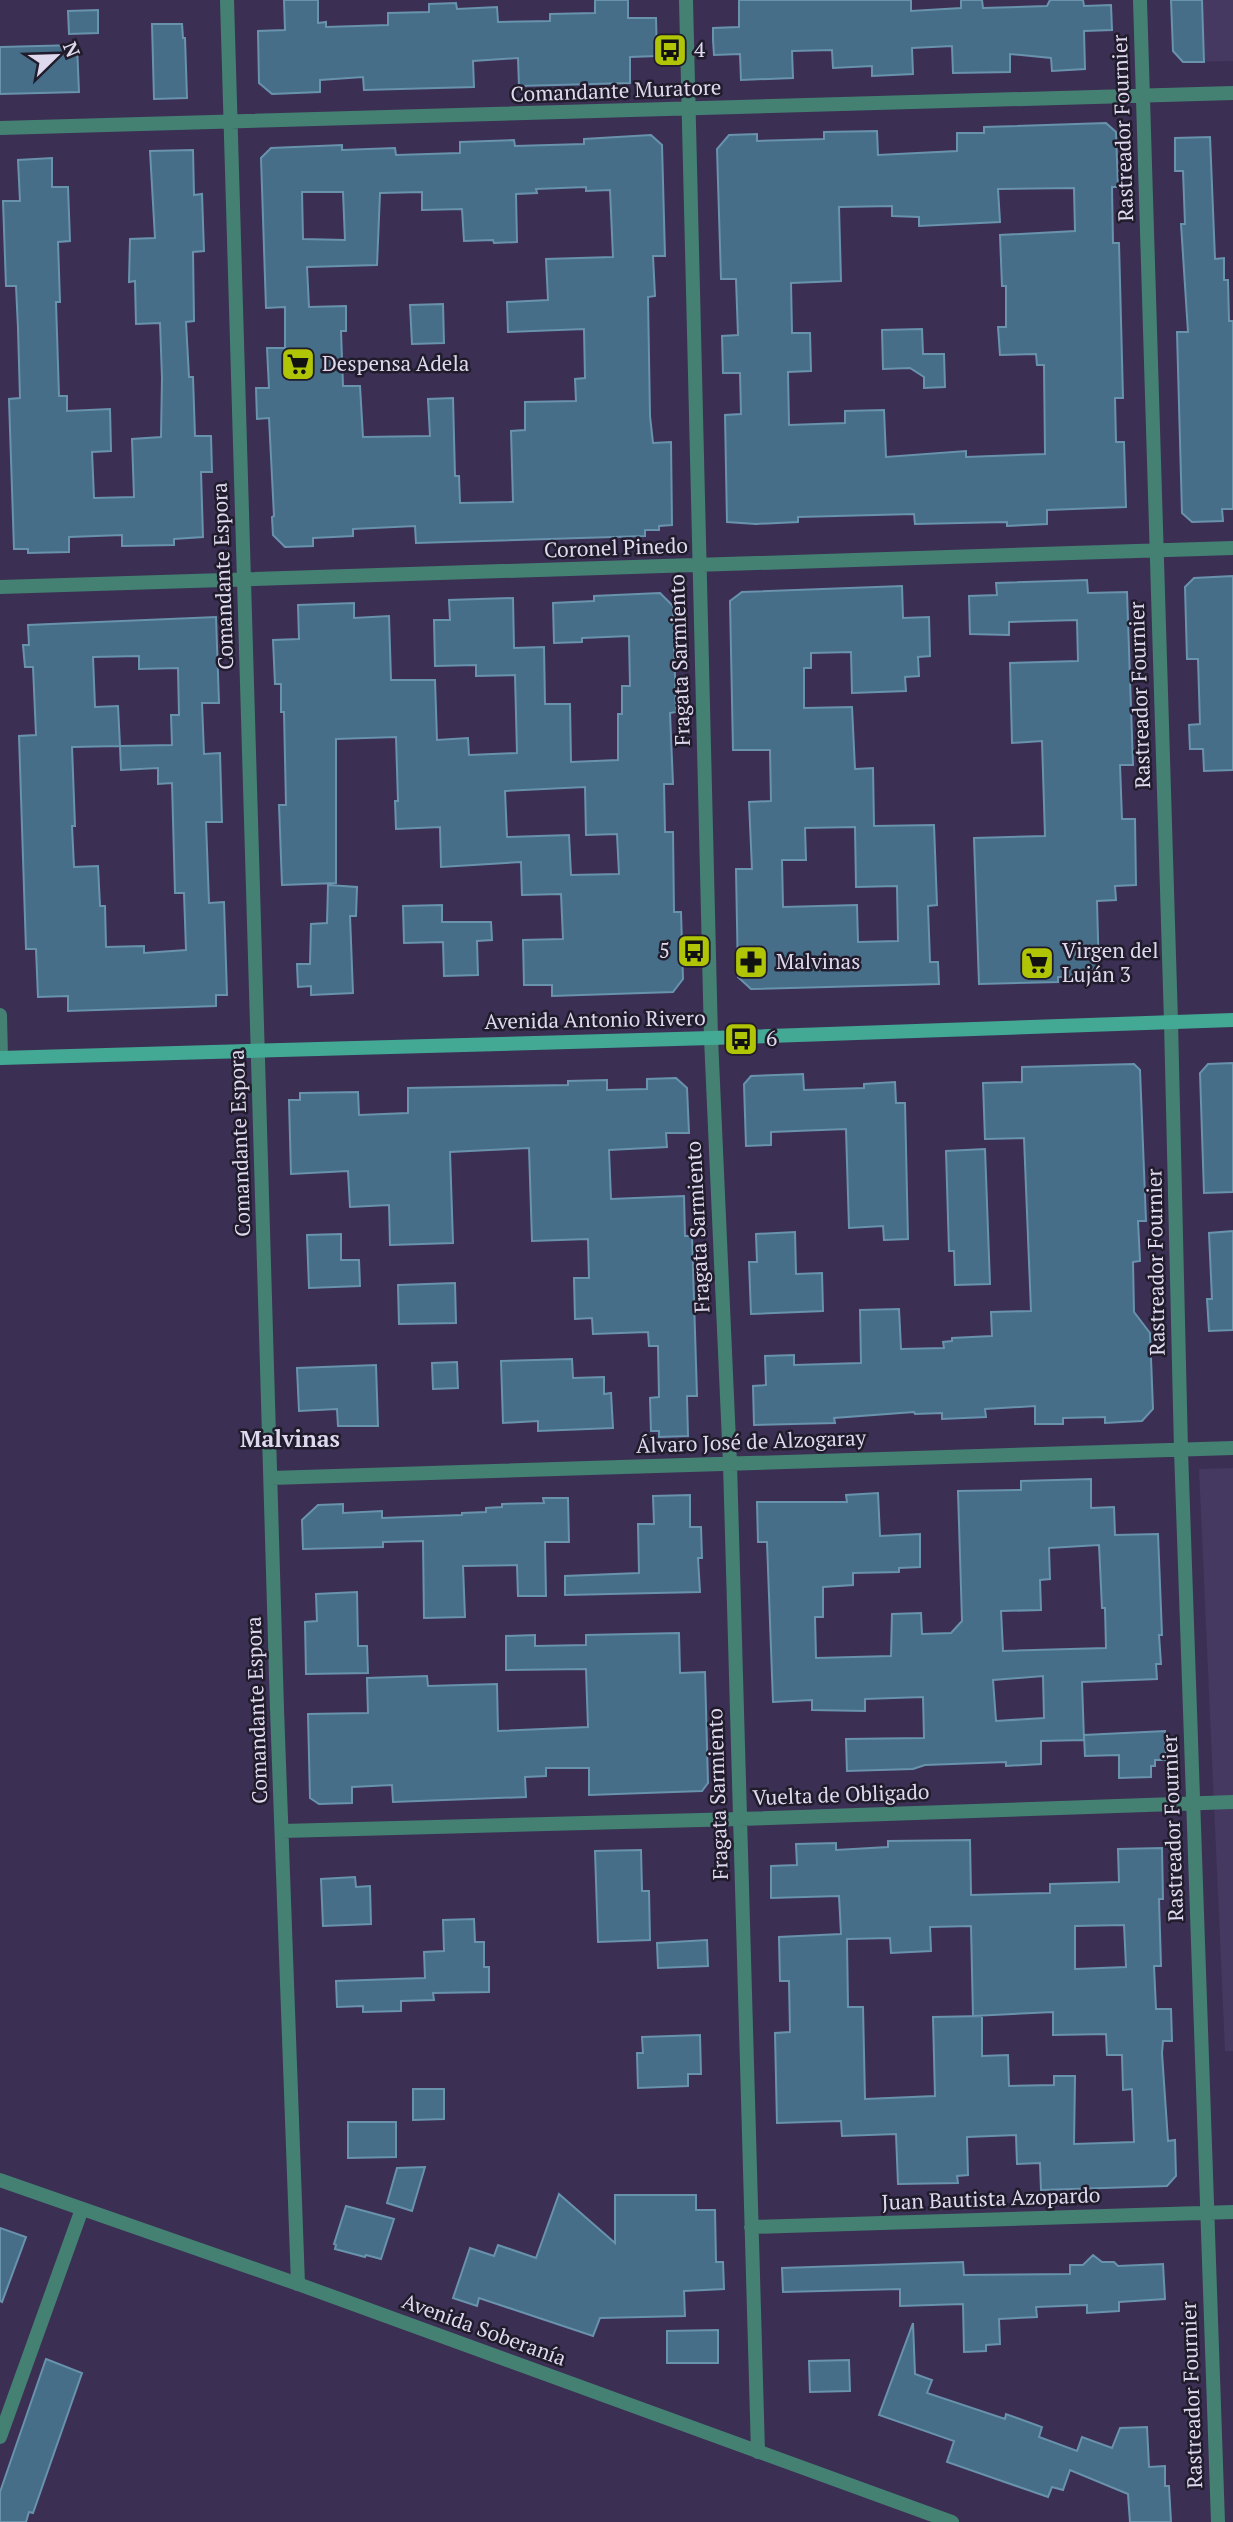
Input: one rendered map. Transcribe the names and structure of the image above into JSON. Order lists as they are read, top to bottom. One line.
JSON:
{"streets":{"main road":["Avenida Antonio Rivero"],"street":["Comandante Muratore","Rastreador Fournier","Coronel Pinedo","Comandante Espora","Fragata Sarmiento","Álvaro José de Alzogaray","Vuelta de Obligado","Juan Bautista Azopardo","Avenida Soberanía"]},"crossings":[["Comandante Muratore","Rastreador Fournier"],["Comandante Muratore","Comandante Espora"],["Comandante Muratore","Fragata Sarmiento"],["Rastreador Fournier","Coronel Pinedo"],["Rastreador Fournier","Avenida Antonio Rivero"],["Rastreador Fournier","Álvaro José de Alzogaray"],["Rastreador Fournier","Vuelta de Obligado"],["Rastreador Fournier","Juan Bautista Azopardo"],["Coronel Pinedo","Comandante Espora"],["Coronel Pinedo","Fragata Sarmiento"],["Comandante Espora","Avenida Antonio Rivero"],["Comandante Espora","Álvaro José de Alzogaray"],["Comandante Espora","Vuelta de Obligado"],["Comandante Espora","Avenida Soberanía"],["Fragata Sarmiento","Avenida Antonio Rivero"],["Fragata Sarmiento","Álvaro José de Alzogaray"],["Fragata Sarmiento","Vuelta de Obligado"],["Fragata Sarmiento","Juan Bautista Azopardo"],["Fragata Sarmiento","Avenida Soberanía"]],"districts":["Malvinas"],"places":{"bus stop":["4","5","6"],"supermarket":["Despensa Adela","Virgen del Luján 3"],"pharmacy":["Malvinas"]},"north":"top right"}
